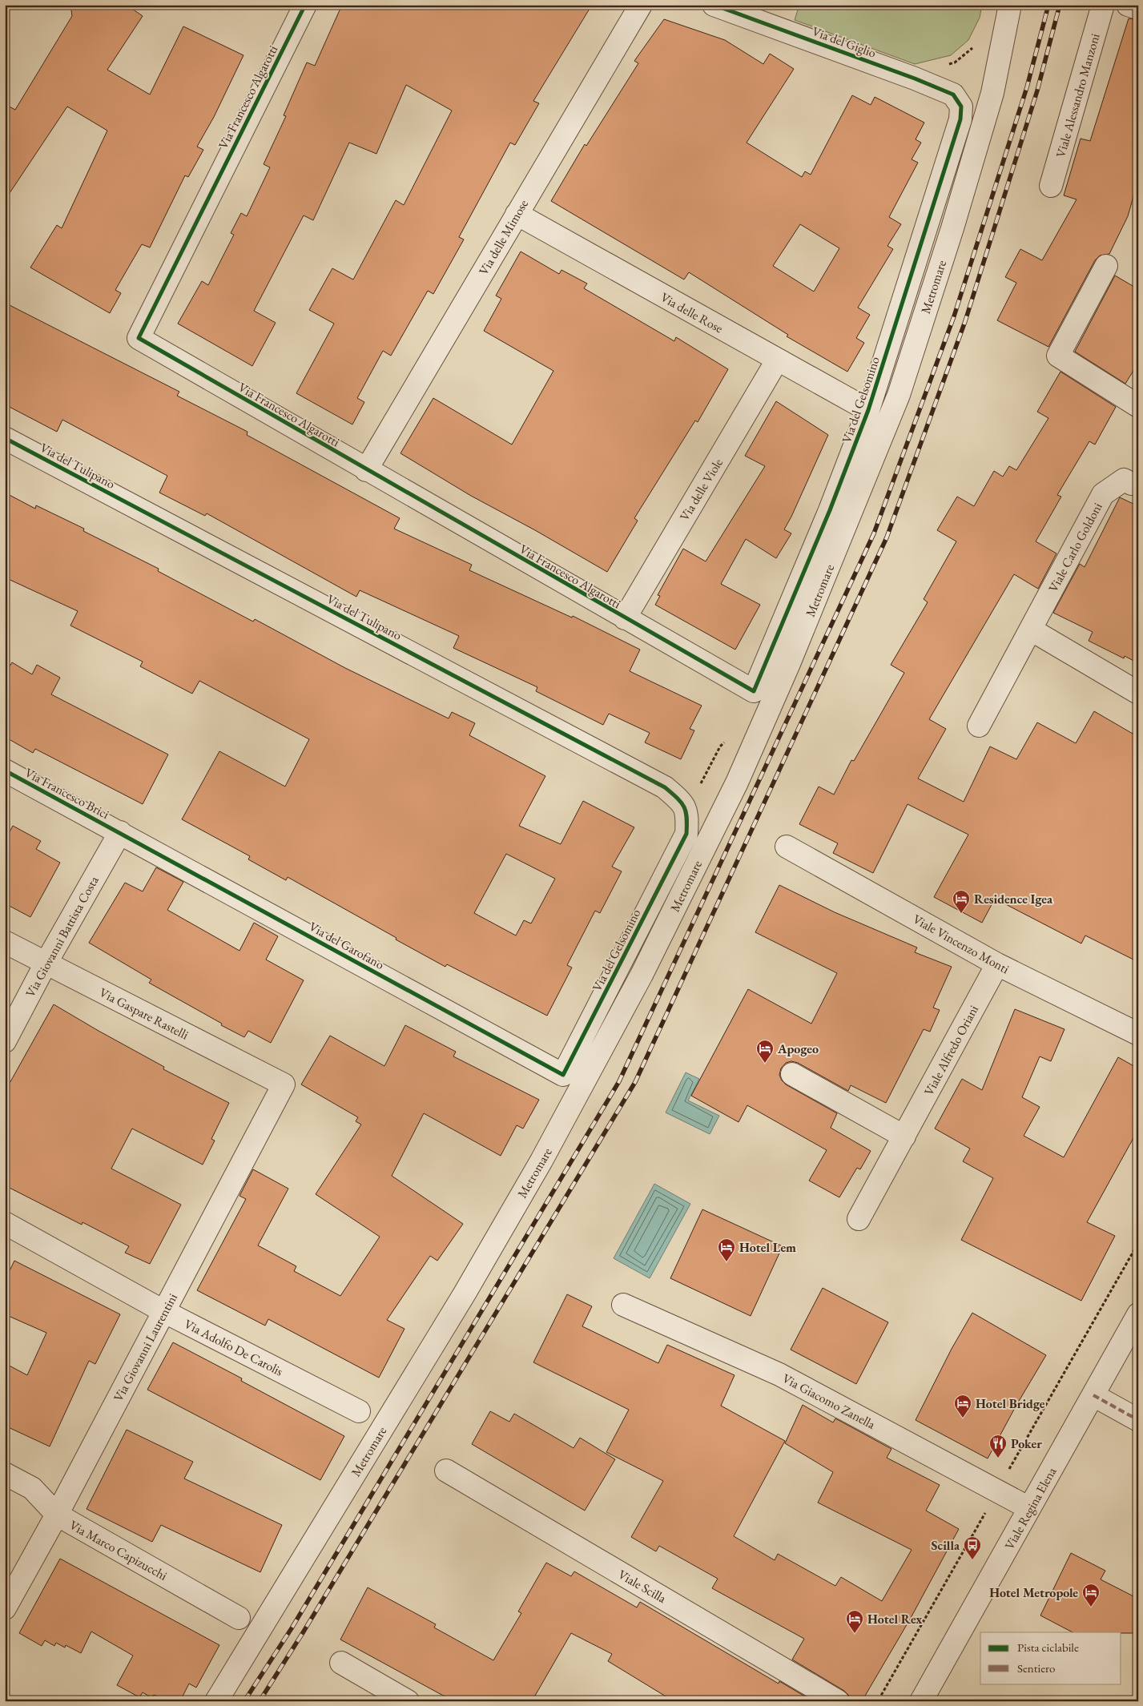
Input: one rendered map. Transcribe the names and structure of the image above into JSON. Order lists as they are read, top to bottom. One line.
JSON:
{"streets":{"street":["Via del Giglio","Viale Alessandro Manzoni","Via Francesco Algarotti","Via delle Mimose","Metromare","Via delle Rose","Via del Gelsomino","Via del Tulipano","Via delle Viole","Viale Carlo Goldoni","Via Francesco Brici","Via Giovanni Battista Costa","Viale Vincenzo Monti","Via del Garofano","Via Gaspare Rastelli","Viale Alfredo Oriani","Via Giovanni Laurentini","Via Adolfo De Carolis","Via Giacomo Zanella","Viale Regina Elena","Via Marco Capizucchi","Viale Scilla"]},"crossings":[["Via del Giglio","Via del Gelsomino"],["Via Francesco Algarotti","Via delle Mimose"],["Via Francesco Algarotti","Via del Gelsomino"],["Via Francesco Algarotti","Via delle Viole"],["Via delle Mimose","Via delle Rose"],["Via delle Rose","Via del Gelsomino"],["Via delle Rose","Via delle Viole"],["Via del Gelsomino","Via del Tulipano"],["Via del Gelsomino","Via del Garofano"],["Via Francesco Brici","Via Giovanni Battista Costa"],["Via Francesco Brici","Via del Garofano"],["Via Giovanni Battista Costa","Via del Garofano"],["Via Giovanni Battista Costa","Via Gaspare Rastelli"],["Viale Vincenzo Monti","Viale Alfredo Oriani"],["Via Gaspare Rastelli","Via Giovanni Laurentini"],["Via Giovanni Laurentini","Via Adolfo De Carolis"],["Via Giovanni Laurentini","Via Marco Capizucchi"],["Via Giacomo Zanella","Viale Regina Elena"]],"places":{"hotel":["Residence Igea","Apogeo","Hotel Lem","Hotel Bridge","Hotel Metropole","Hotel Rex"],"restaurant":["Poker"],"bus stop":["Scilla"]},"legend":["Pista ciclabile","Sentiero"]}
